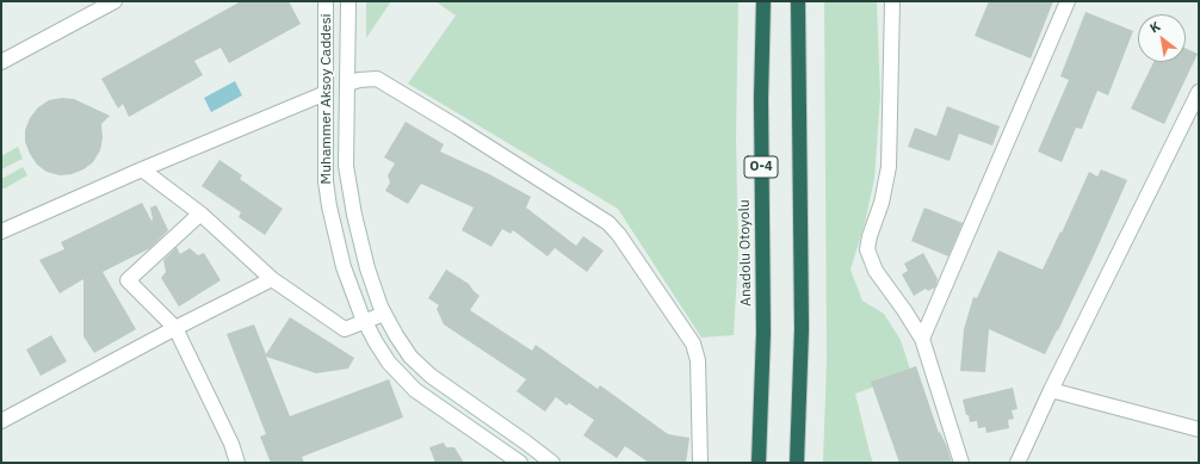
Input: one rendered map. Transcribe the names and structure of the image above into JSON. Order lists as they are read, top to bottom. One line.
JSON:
{"streets":{"highway":["O-4","Anadolu Otoyolu"],"street":["Muhammer Aksoy Caddesi"]},"north":"top left"}
